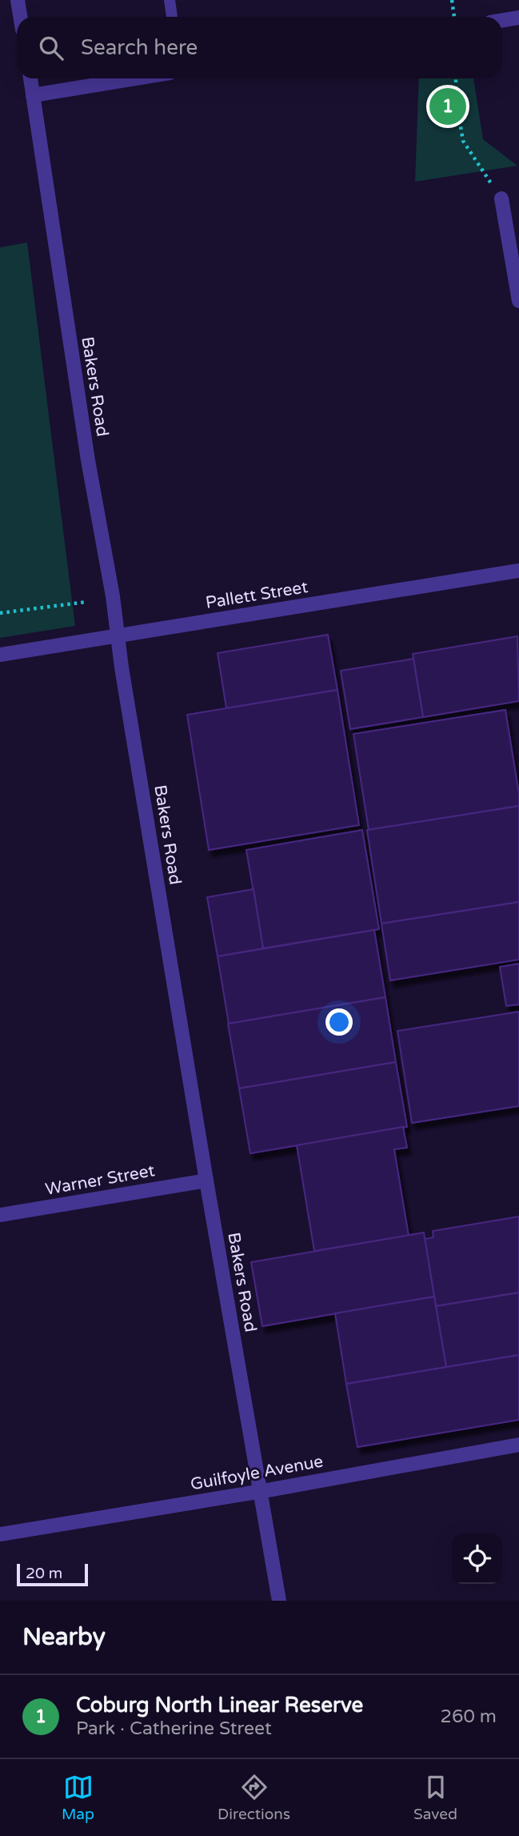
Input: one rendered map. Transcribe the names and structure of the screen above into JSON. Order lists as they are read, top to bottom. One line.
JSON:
{"streets":{"street":["Bakers Road","Pallett Street","Warner Street","Guilfoyle Avenue"]},"crossings":[["Bakers Road","Pallett Street"],["Bakers Road","Warner Street"],["Bakers Road","Guilfoyle Avenue"]],"scale_bar":"20 m","page":{"search":"Search here","pins":"1","scale":"20 m","heading":"Nearby","list":[{"mark":"1","name":"Coburg North Linear Reserve","note":"Park · Catherine Street","value":"260 m"}],"nav":["Map","Directions","Saved"]}}
